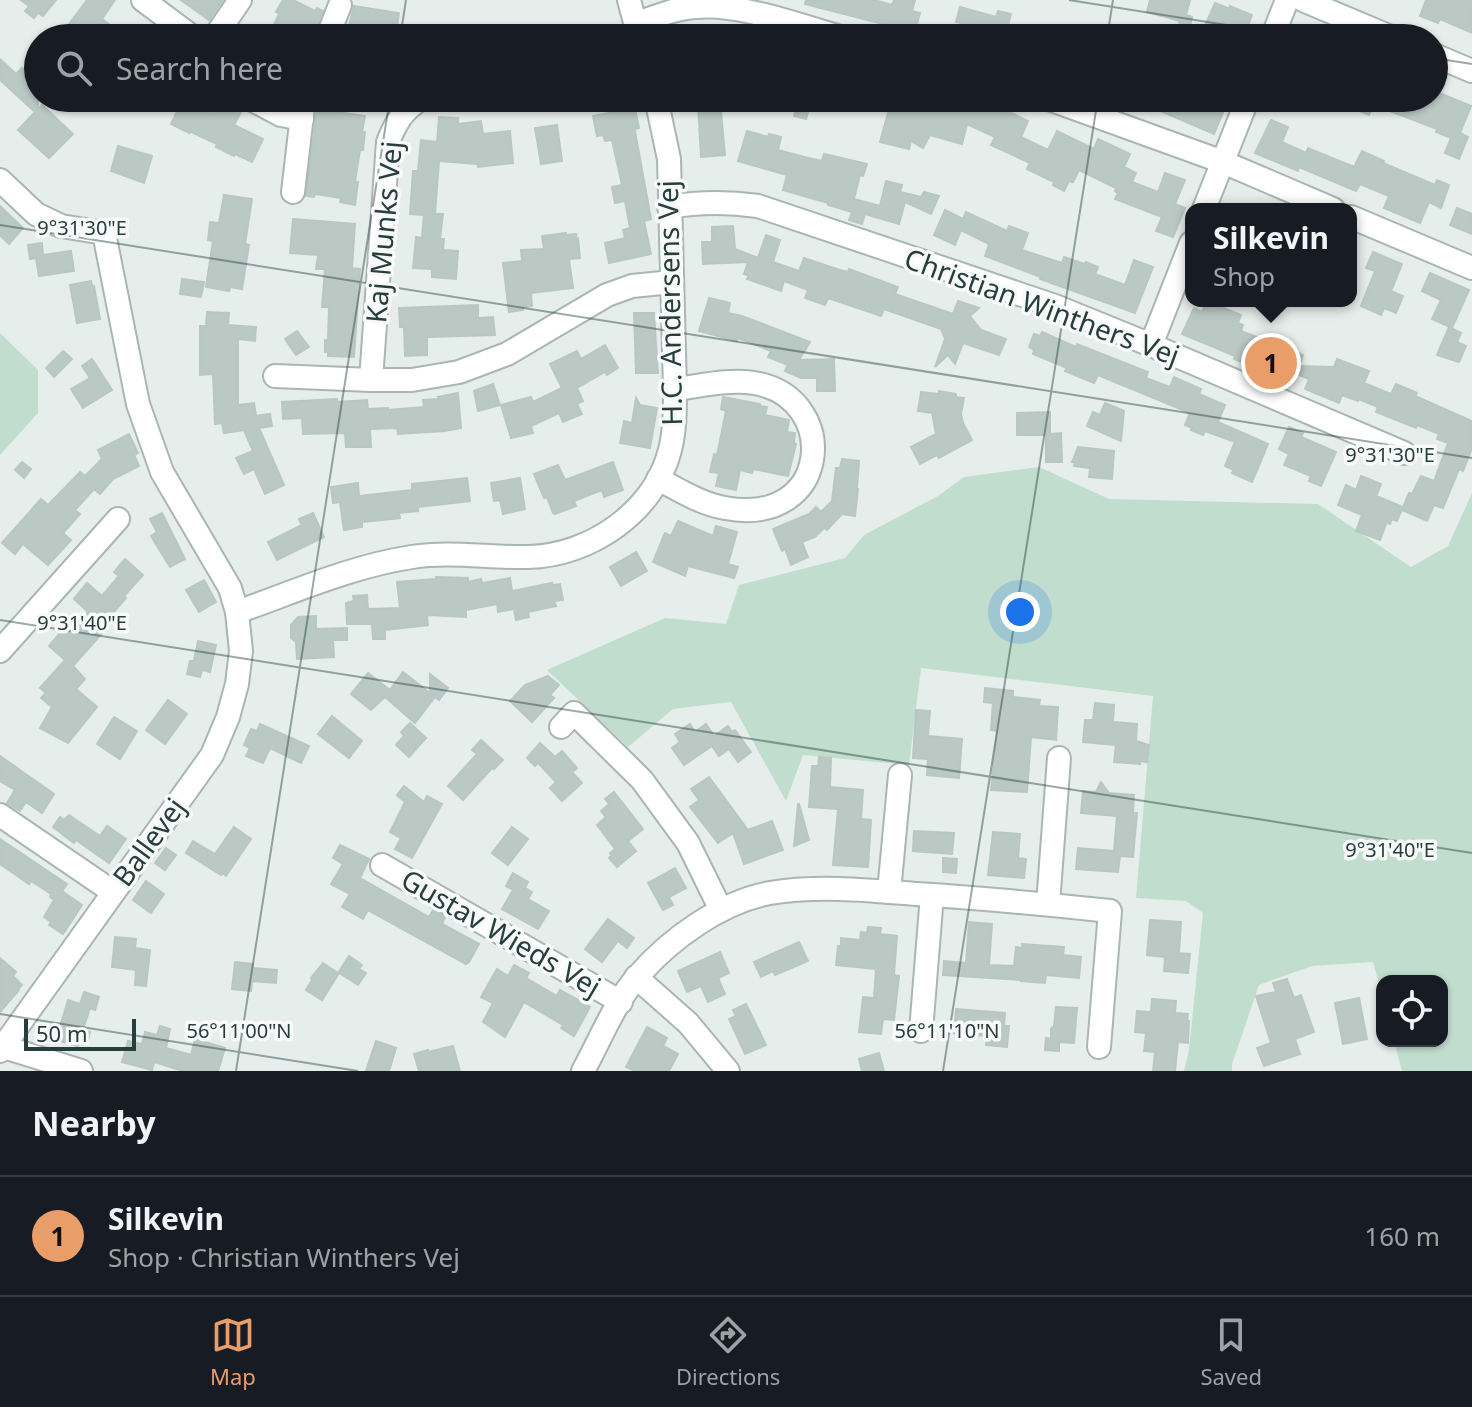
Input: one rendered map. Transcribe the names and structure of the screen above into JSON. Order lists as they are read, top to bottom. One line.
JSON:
{"streets":{"street":["Kaj Munks Vej","H.C. Andersens Vej","Christian Winthers Vej","Ballevej","Gustav Wieds Vej"]},"crossings":[["H.C. Andersens Vej","Christian Winthers Vej"],["H.C. Andersens Vej","Ballevej"]],"scale_bar":"50 m","page":{"search":"Search here","popup":["Silkevin","Shop"],"pins":"1","scale":"50 m","heading":"Nearby","list":[{"mark":"1","name":"Silkevin","note":"Shop · Christian Winthers Vej","value":"160 m"}],"nav":["Map","Directions","Saved"]},"coordinates":["9°31'30\"E","9°31'40\"E","56°11'00\"N","56°11'10\"N"]}
